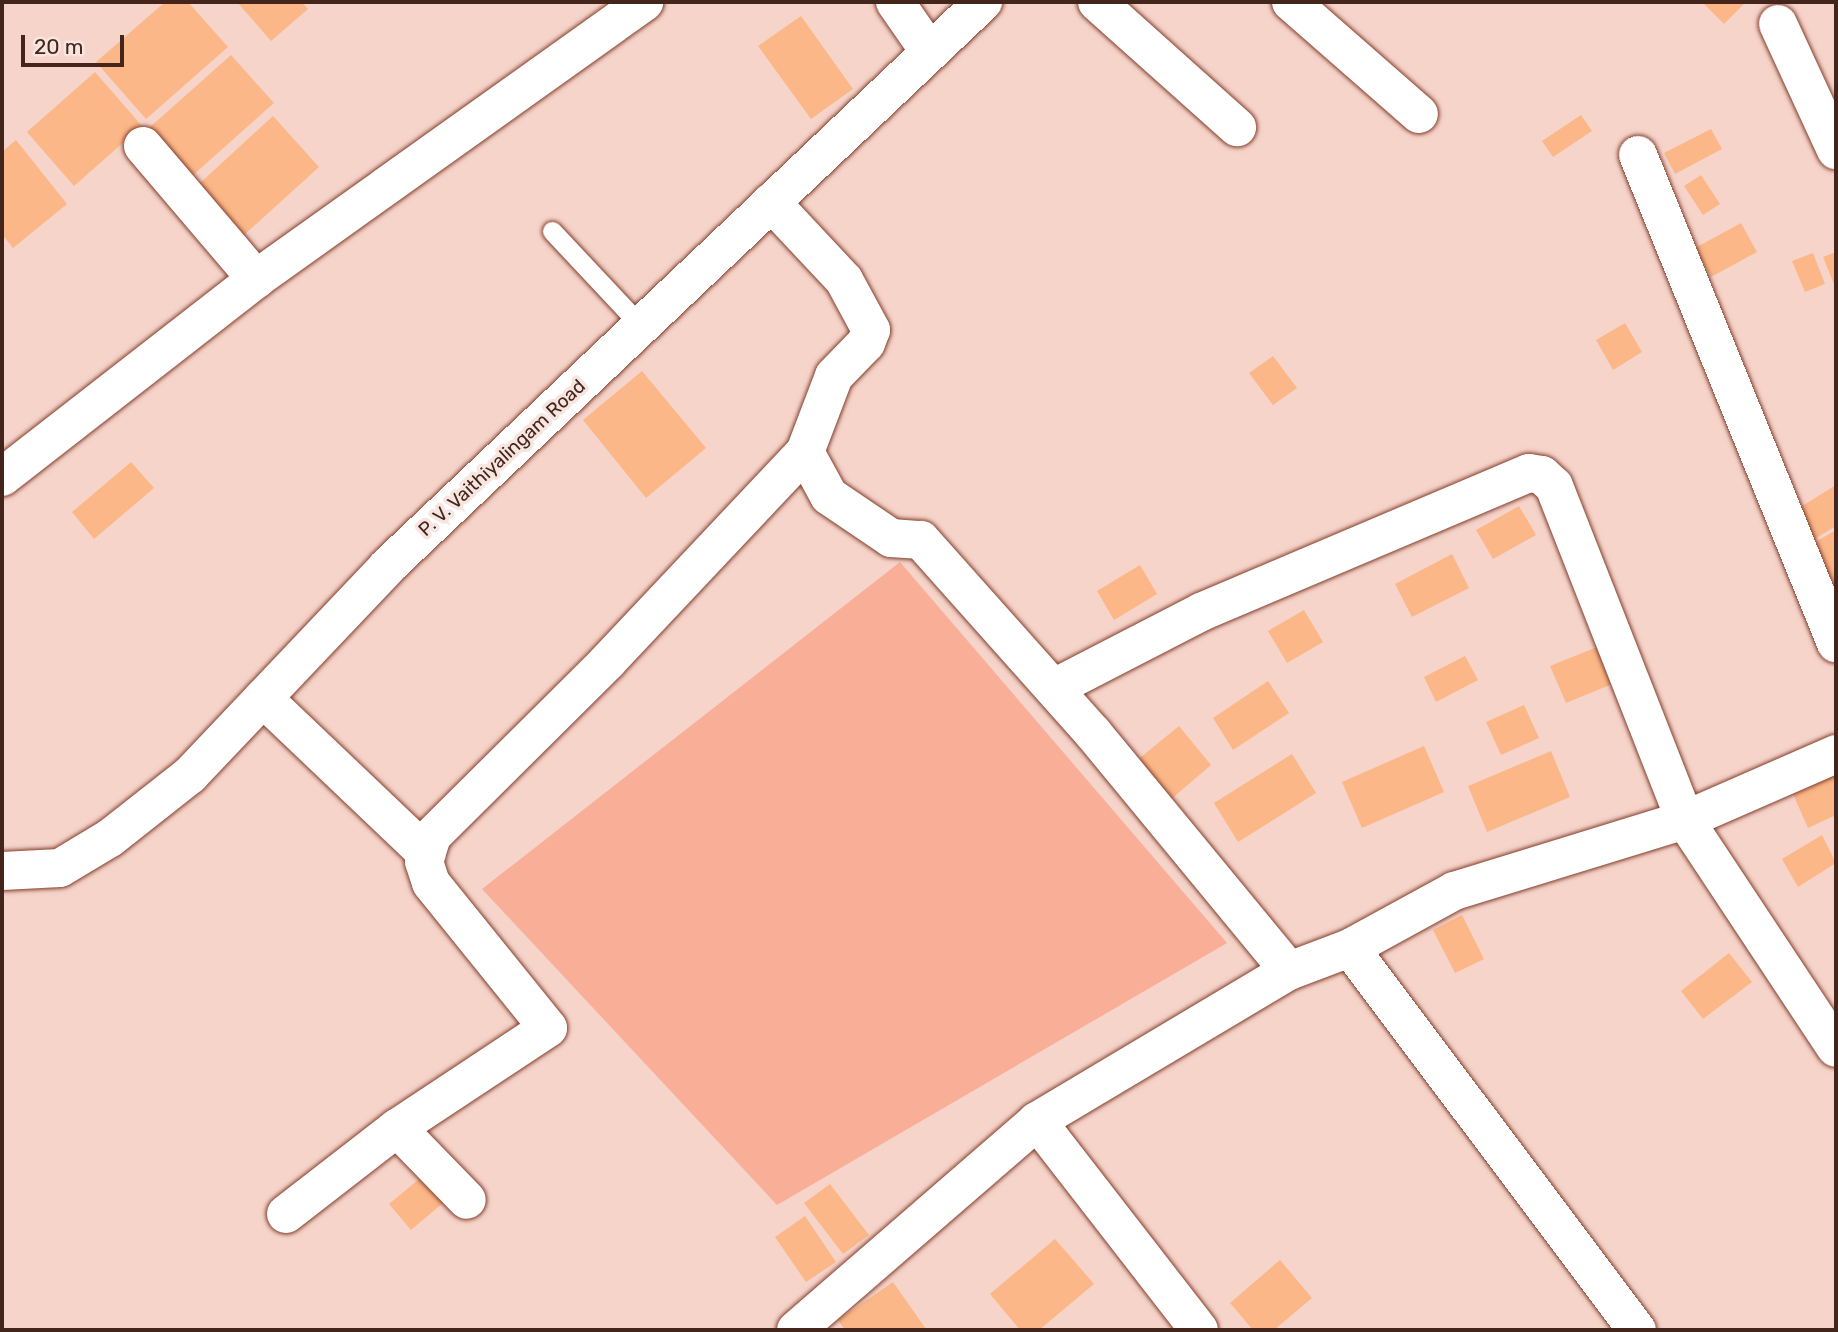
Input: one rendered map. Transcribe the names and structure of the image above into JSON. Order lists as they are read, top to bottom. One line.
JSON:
{"streets":{"street":["P. V. Vaithiyalingam Road"]},"scale_bar":"20 m"}
